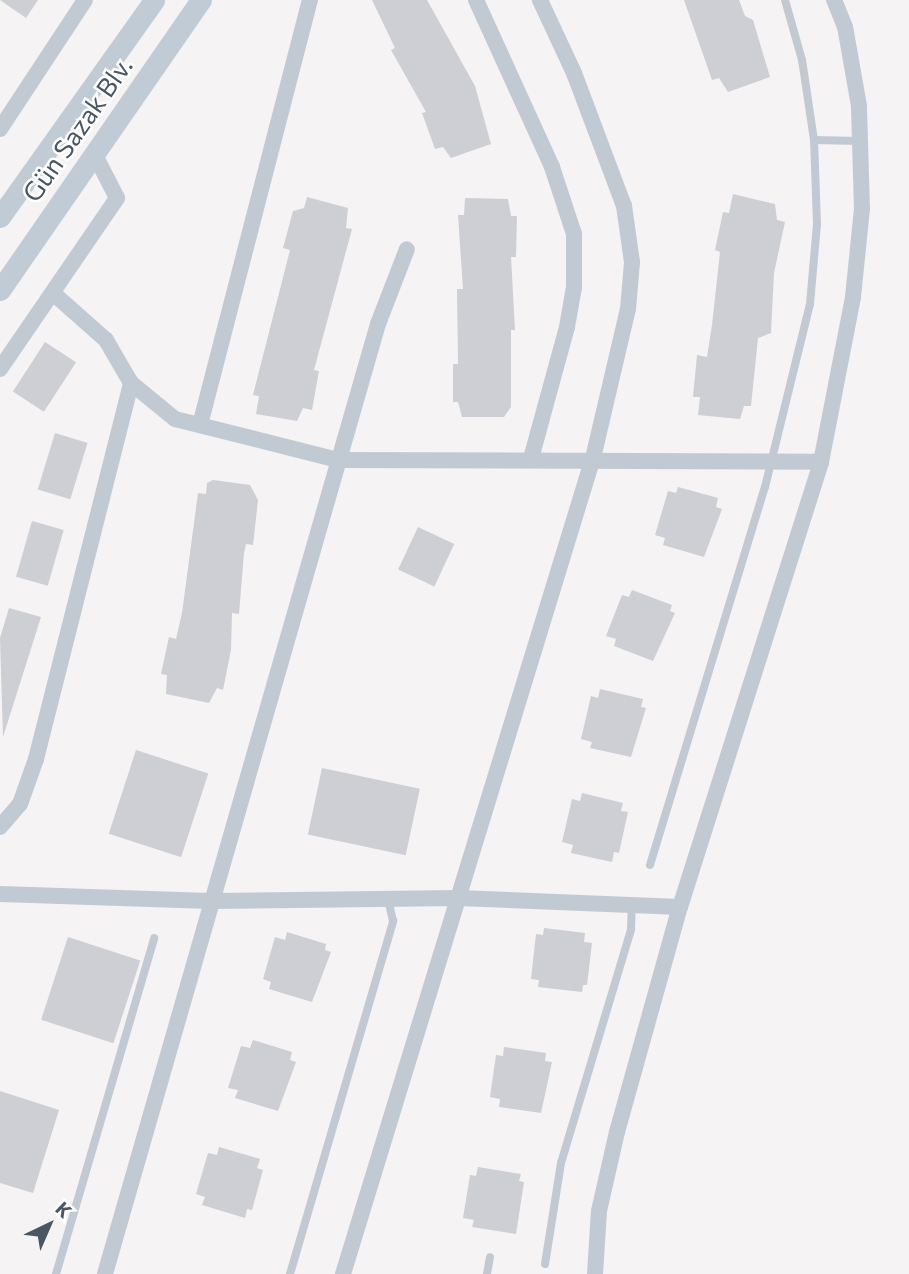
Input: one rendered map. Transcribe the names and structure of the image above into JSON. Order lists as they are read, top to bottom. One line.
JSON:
{"streets":{"main road":["Gün Sazak Blv."]},"north":"top right"}
